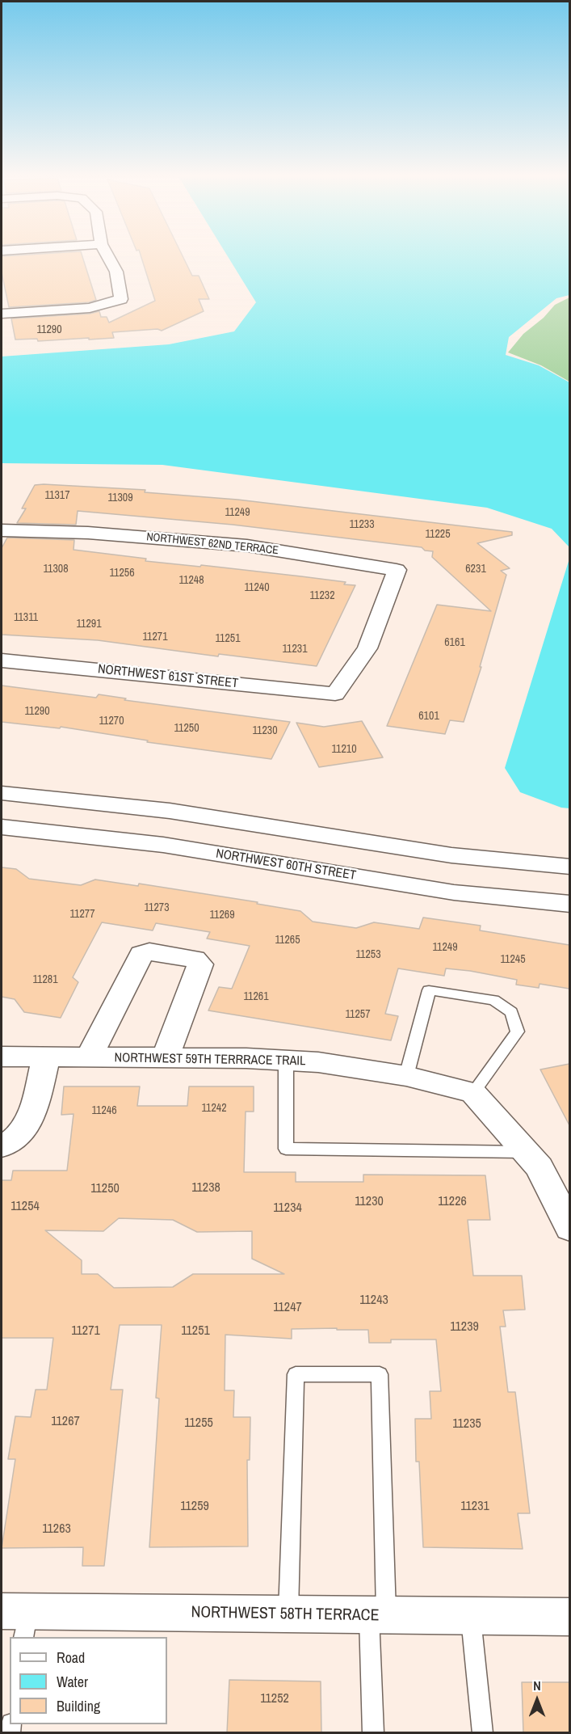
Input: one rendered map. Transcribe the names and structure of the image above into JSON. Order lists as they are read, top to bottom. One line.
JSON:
{"streets":{"street":["NORTHWEST 62ND TERRACE","NORTHWEST 61ST STREET","NORTHWEST 60TH STREET","NORTHWEST 59TH TERRRACE TRAIL","NORTHWEST 58TH TERRACE"]},"crossings":[["NORTHWEST 62ND TERRACE","NORTHWEST 61ST STREET"]],"house_numbers":["11290","11317","11309","11249","11233","11225","11308","6231","11256","11248","11240","11232","11311","11291","11271","11251","6161","11231","11290","6101","11270","11250","11230","11210","11273","11277","11269","11265","11249","11253","11245","11281","11261","11257","11242","11246","11238","11250","11230","11226","11254","11234","11243","11247","11239","11271","11251","11267","11255","11235","11259","11231","11263","11252"],"legend":["Road","Water","Building"],"north":"top"}
